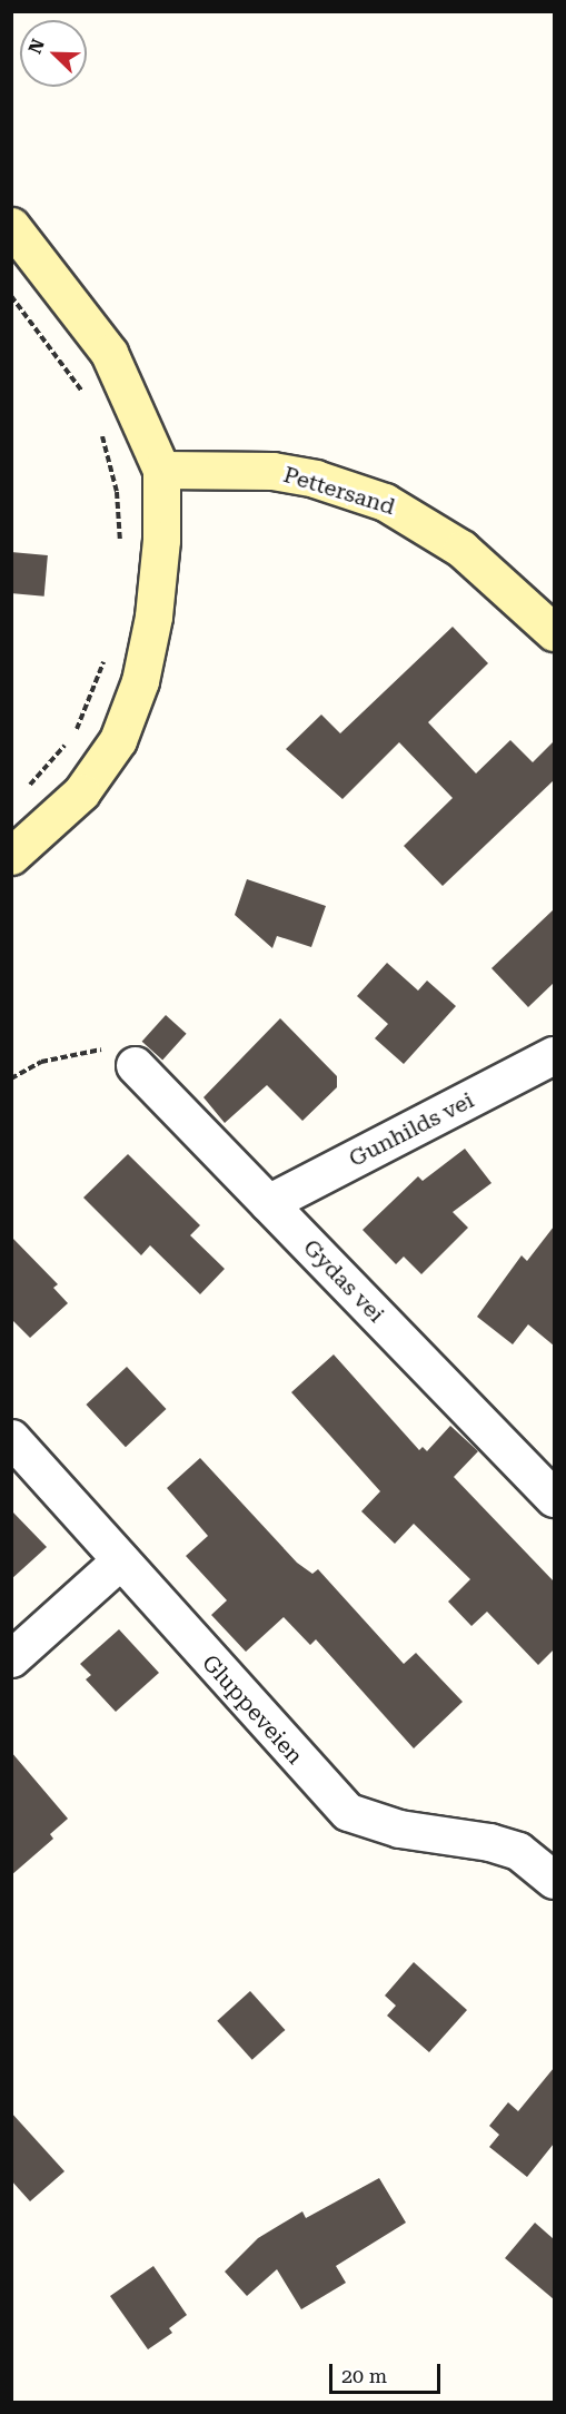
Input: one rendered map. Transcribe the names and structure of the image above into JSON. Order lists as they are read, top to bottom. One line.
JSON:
{"streets":{"street":["Pettersand","Gunhilds vei","Gydas vei","Gluppeveien"]},"crossings":[["Gunhilds vei","Gydas vei"]],"scale_bar":"20 m","north":"top left"}
